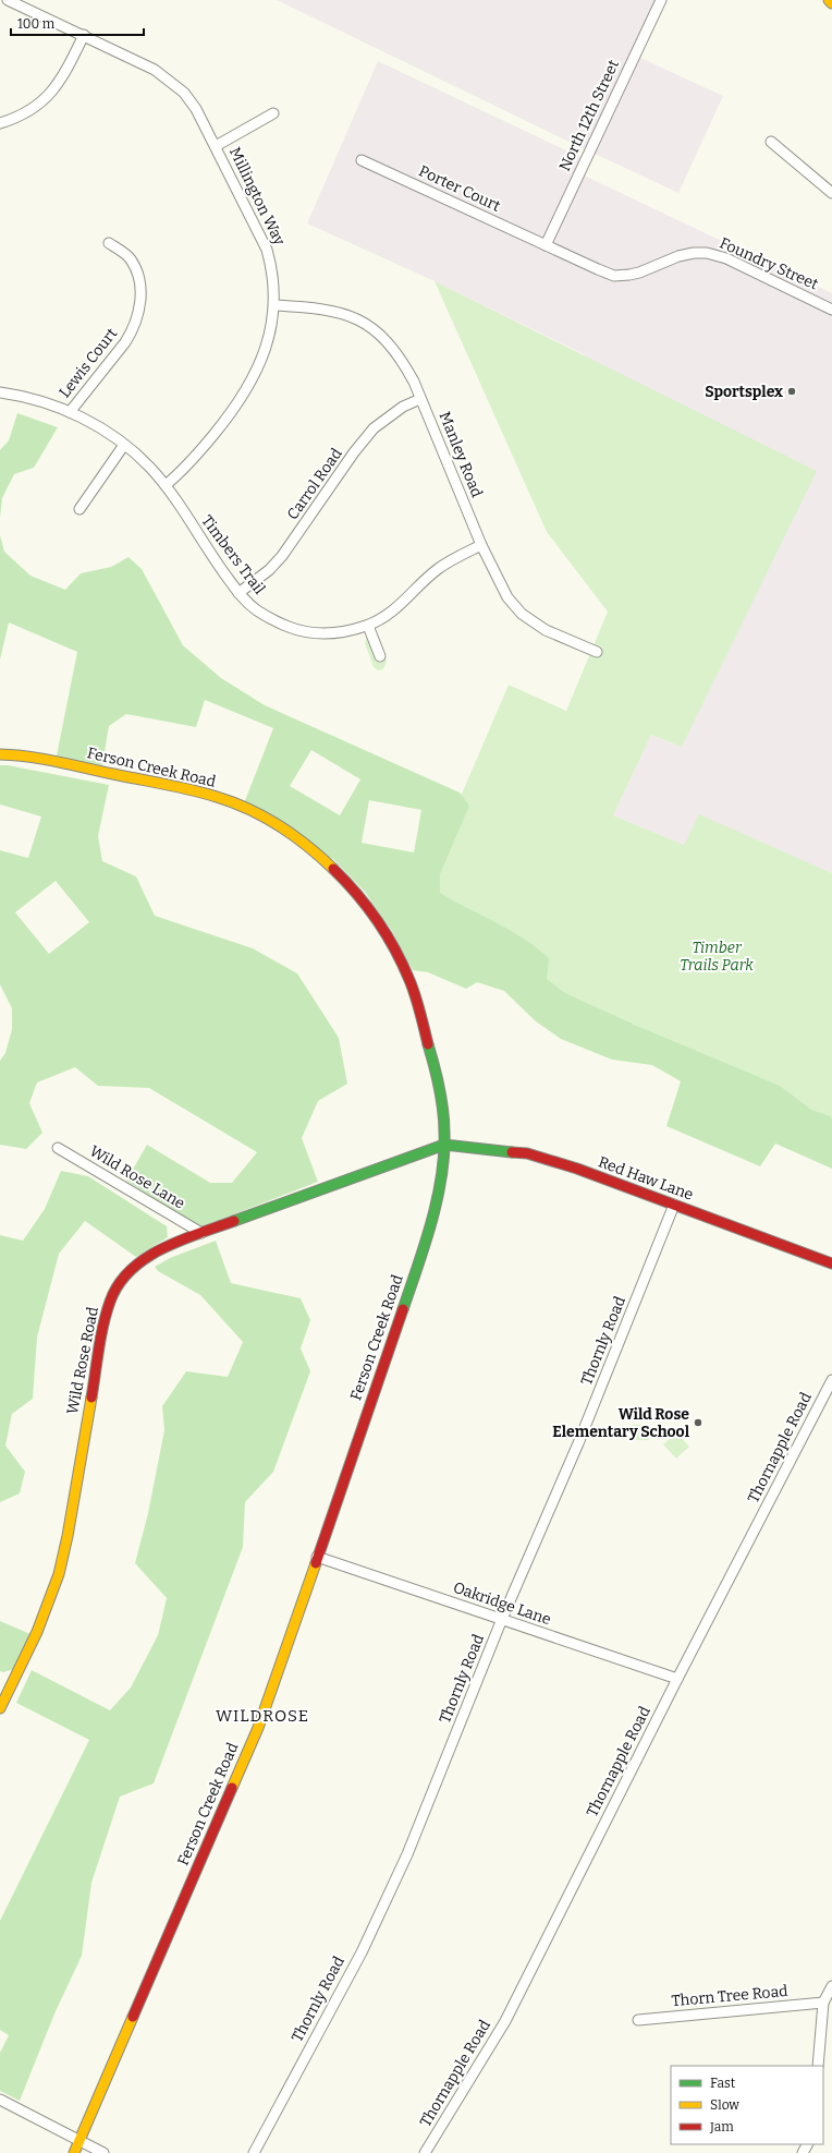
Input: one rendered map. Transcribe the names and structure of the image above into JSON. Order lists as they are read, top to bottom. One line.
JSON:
{"streets":{"street":["North 12th Street","Porter Court","Millington Way","Foundry Street","Lewis Court","Manley Road","Carrol Road","Timbers Trail","Ferson Creek Road","Wild Rose Lane","Red Haw Lane","Thornly Road","Wild Rose Road","Thornapple Road","Oakridge Lane","Thorn Tree Road"]},"crossings":[["North 12th Street","Porter Court"],["North 12th Street","Foundry Street"],["Porter Court","Foundry Street"],["Millington Way","Manley Road"],["Millington Way","Timbers Trail"],["Lewis Court","Timbers Trail"],["Manley Road","Carrol Road"],["Manley Road","Timbers Trail"],["Carrol Road","Timbers Trail"],["Ferson Creek Road","Red Haw Lane"],["Ferson Creek Road","Wild Rose Road"],["Ferson Creek Road","Oakridge Lane"],["Wild Rose Lane","Wild Rose Road"],["Red Haw Lane","Thornly Road"],["Red Haw Lane","Wild Rose Road"],["Thornly Road","Oakridge Lane"],["Thornapple Road","Oakridge Lane"]],"districts":["WILDROSE"],"parks":["Timber Trails Park"],"places":["Sportsplex","Wild Rose Elementary School"],"legend":["Fast","Slow","Jam"],"scale_bar":"100 m"}
